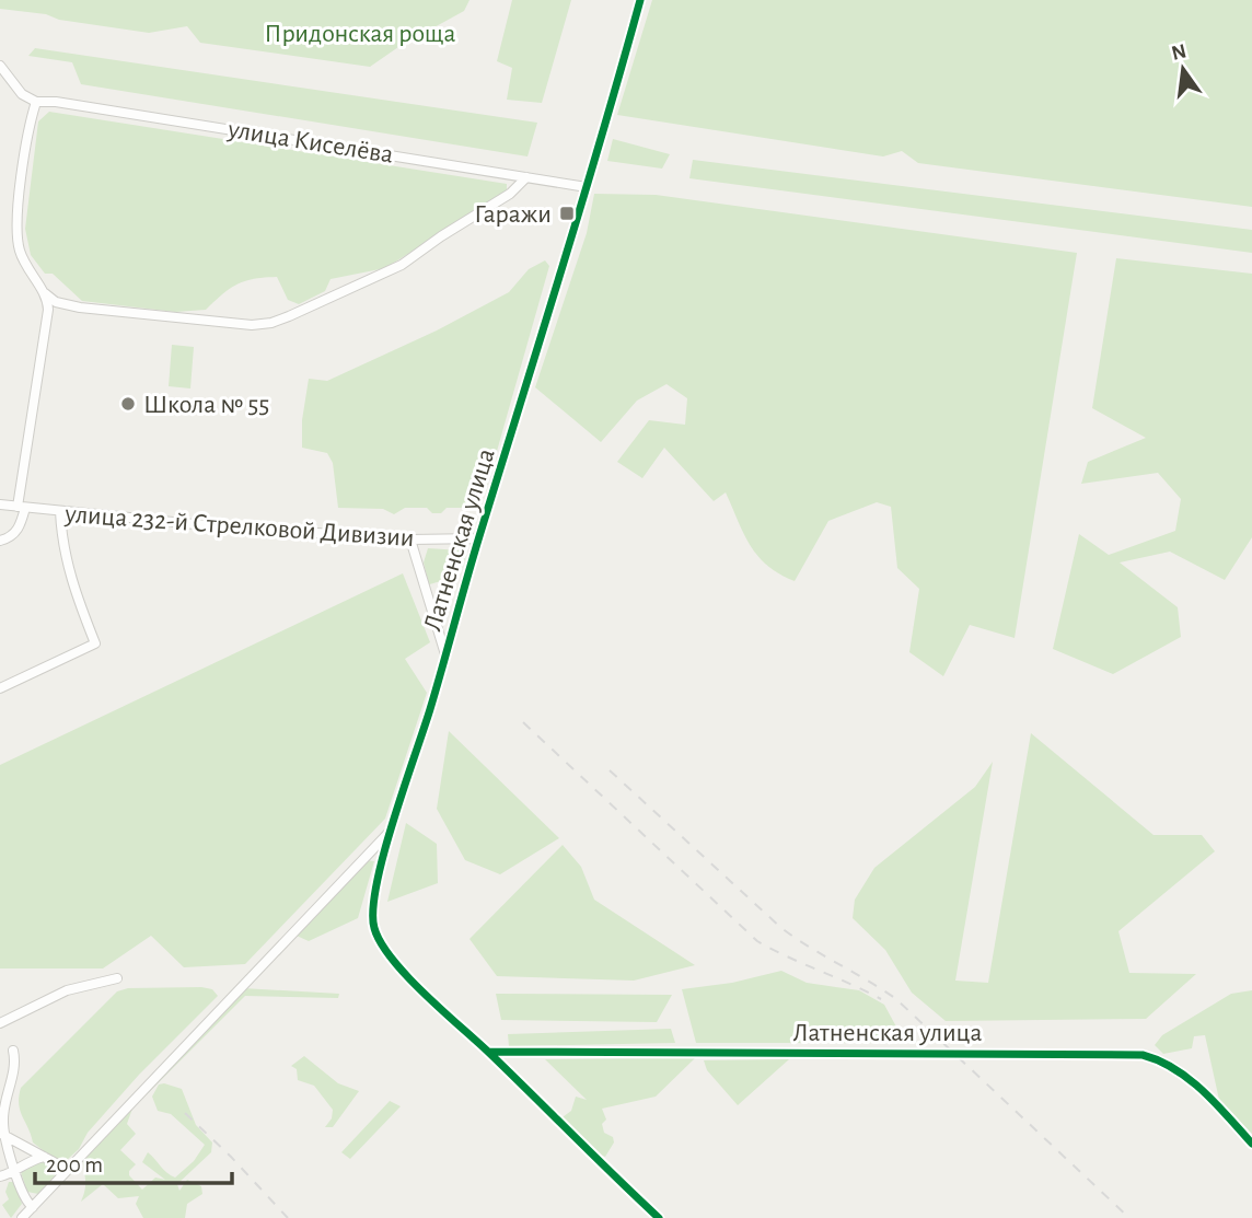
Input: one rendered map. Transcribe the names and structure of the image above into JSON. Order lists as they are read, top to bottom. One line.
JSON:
{"streets":{"street":["улица Киселёва","улица 232-й Стрелковой Дивизии","Латненская улица"]},"crossings":[["улица Киселёва","Латненская улица"],["улица 232-й Стрелковой Дивизии","Латненская улица"]],"parks":["Придонская роща"],"places":{"transit":["Гаражи"],"other":["Школа № 55"]},"scale_bar":"200 m","north":"top"}
